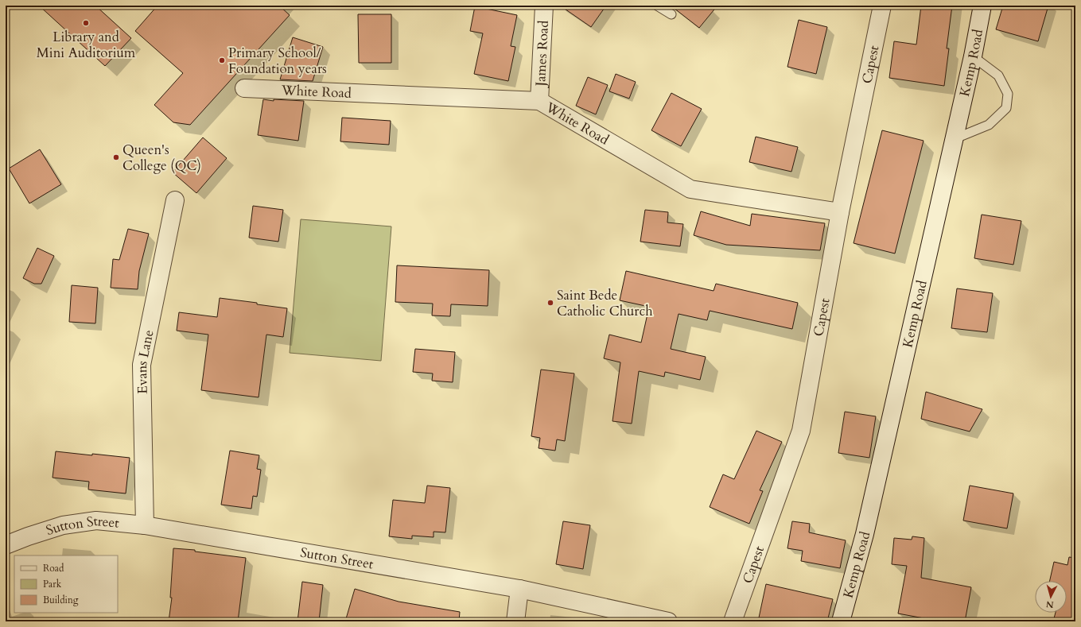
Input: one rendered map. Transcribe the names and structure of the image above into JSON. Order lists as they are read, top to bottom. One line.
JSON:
{"streets":{"street":["James Road","Kemp Road","Capest","White Road","Evans Lane","Sutton Street"]},"crossings":[["James Road","White Road"],["Capest","White Road"],["Evans Lane","Sutton Street"]],"places":["Library and Mini Auditorium","Primary School/ Foundation years","Queen's College (QC)","Saint Bede Catholic Church"],"legend":["Road","Park","Building"],"north":"bottom"}
